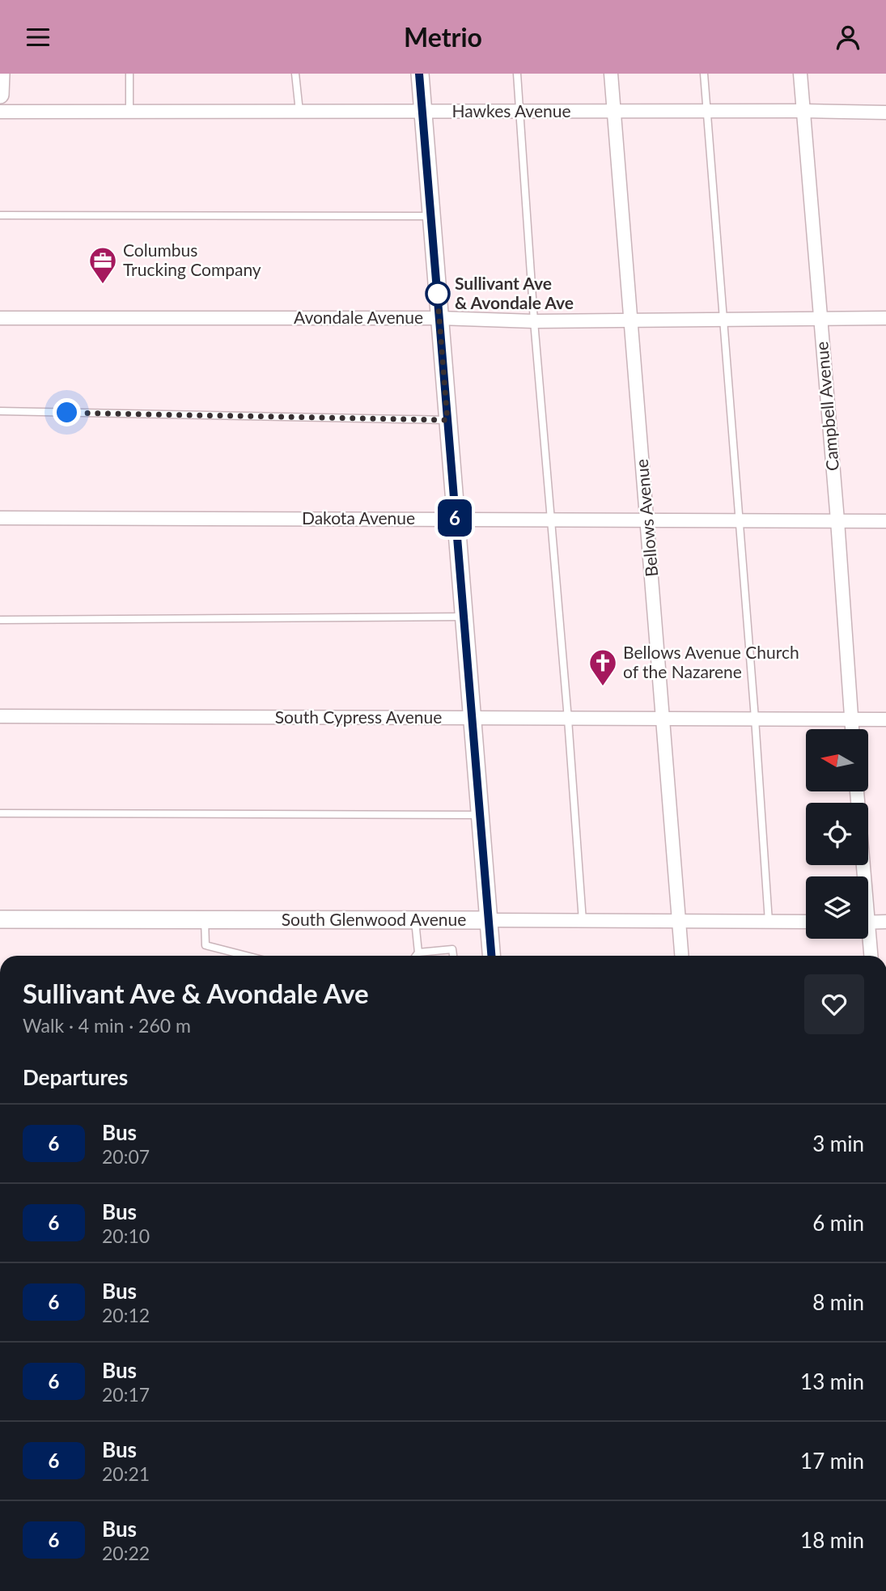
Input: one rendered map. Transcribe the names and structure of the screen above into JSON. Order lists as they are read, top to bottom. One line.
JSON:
{"streets":{"street":["Hawkes Avenue","Avondale Avenue","Campbell Avenue","Bellows Avenue","Dakota Avenue","South Cypress Avenue","South Glenwood Avenue"]},"crossings":[["Hawkes Avenue","Campbell Avenue"],["Hawkes Avenue","Bellows Avenue"],["Avondale Avenue","Campbell Avenue"],["Avondale Avenue","Bellows Avenue"],["Campbell Avenue","Dakota Avenue"],["Campbell Avenue","South Cypress Avenue"],["Bellows Avenue","Dakota Avenue"],["Bellows Avenue","South Cypress Avenue"],["Bellows Avenue","South Glenwood Avenue"]],"places":{"office":["Columbus Trucking Company"],"other":["Sullivant Ave & Avondale Ave"],"church":["Bellows Avenue Church of the Nazarene"]},"lines":["bus line 6"],"north":"left","page":{"header":"Metrio","on_map":"6","heading":[["Sullivant Ave & Avondale Ave","Walk · 4 min · 260 m"],"Departures"],"list":[{"mark":"6","name":"Bus","note":"20:07","value":"3 min"},{"mark":"6","name":"Bus","note":"20:10","value":"6 min"},{"mark":"6","name":"Bus","note":"20:12","value":"8 min"},{"mark":"6","name":"Bus","note":"20:17","value":"13 min"},{"mark":"6","name":"Bus","note":"20:21","value":"17 min"},{"mark":"6","name":"Bus","note":"20:22","value":"18 min"}]}}
